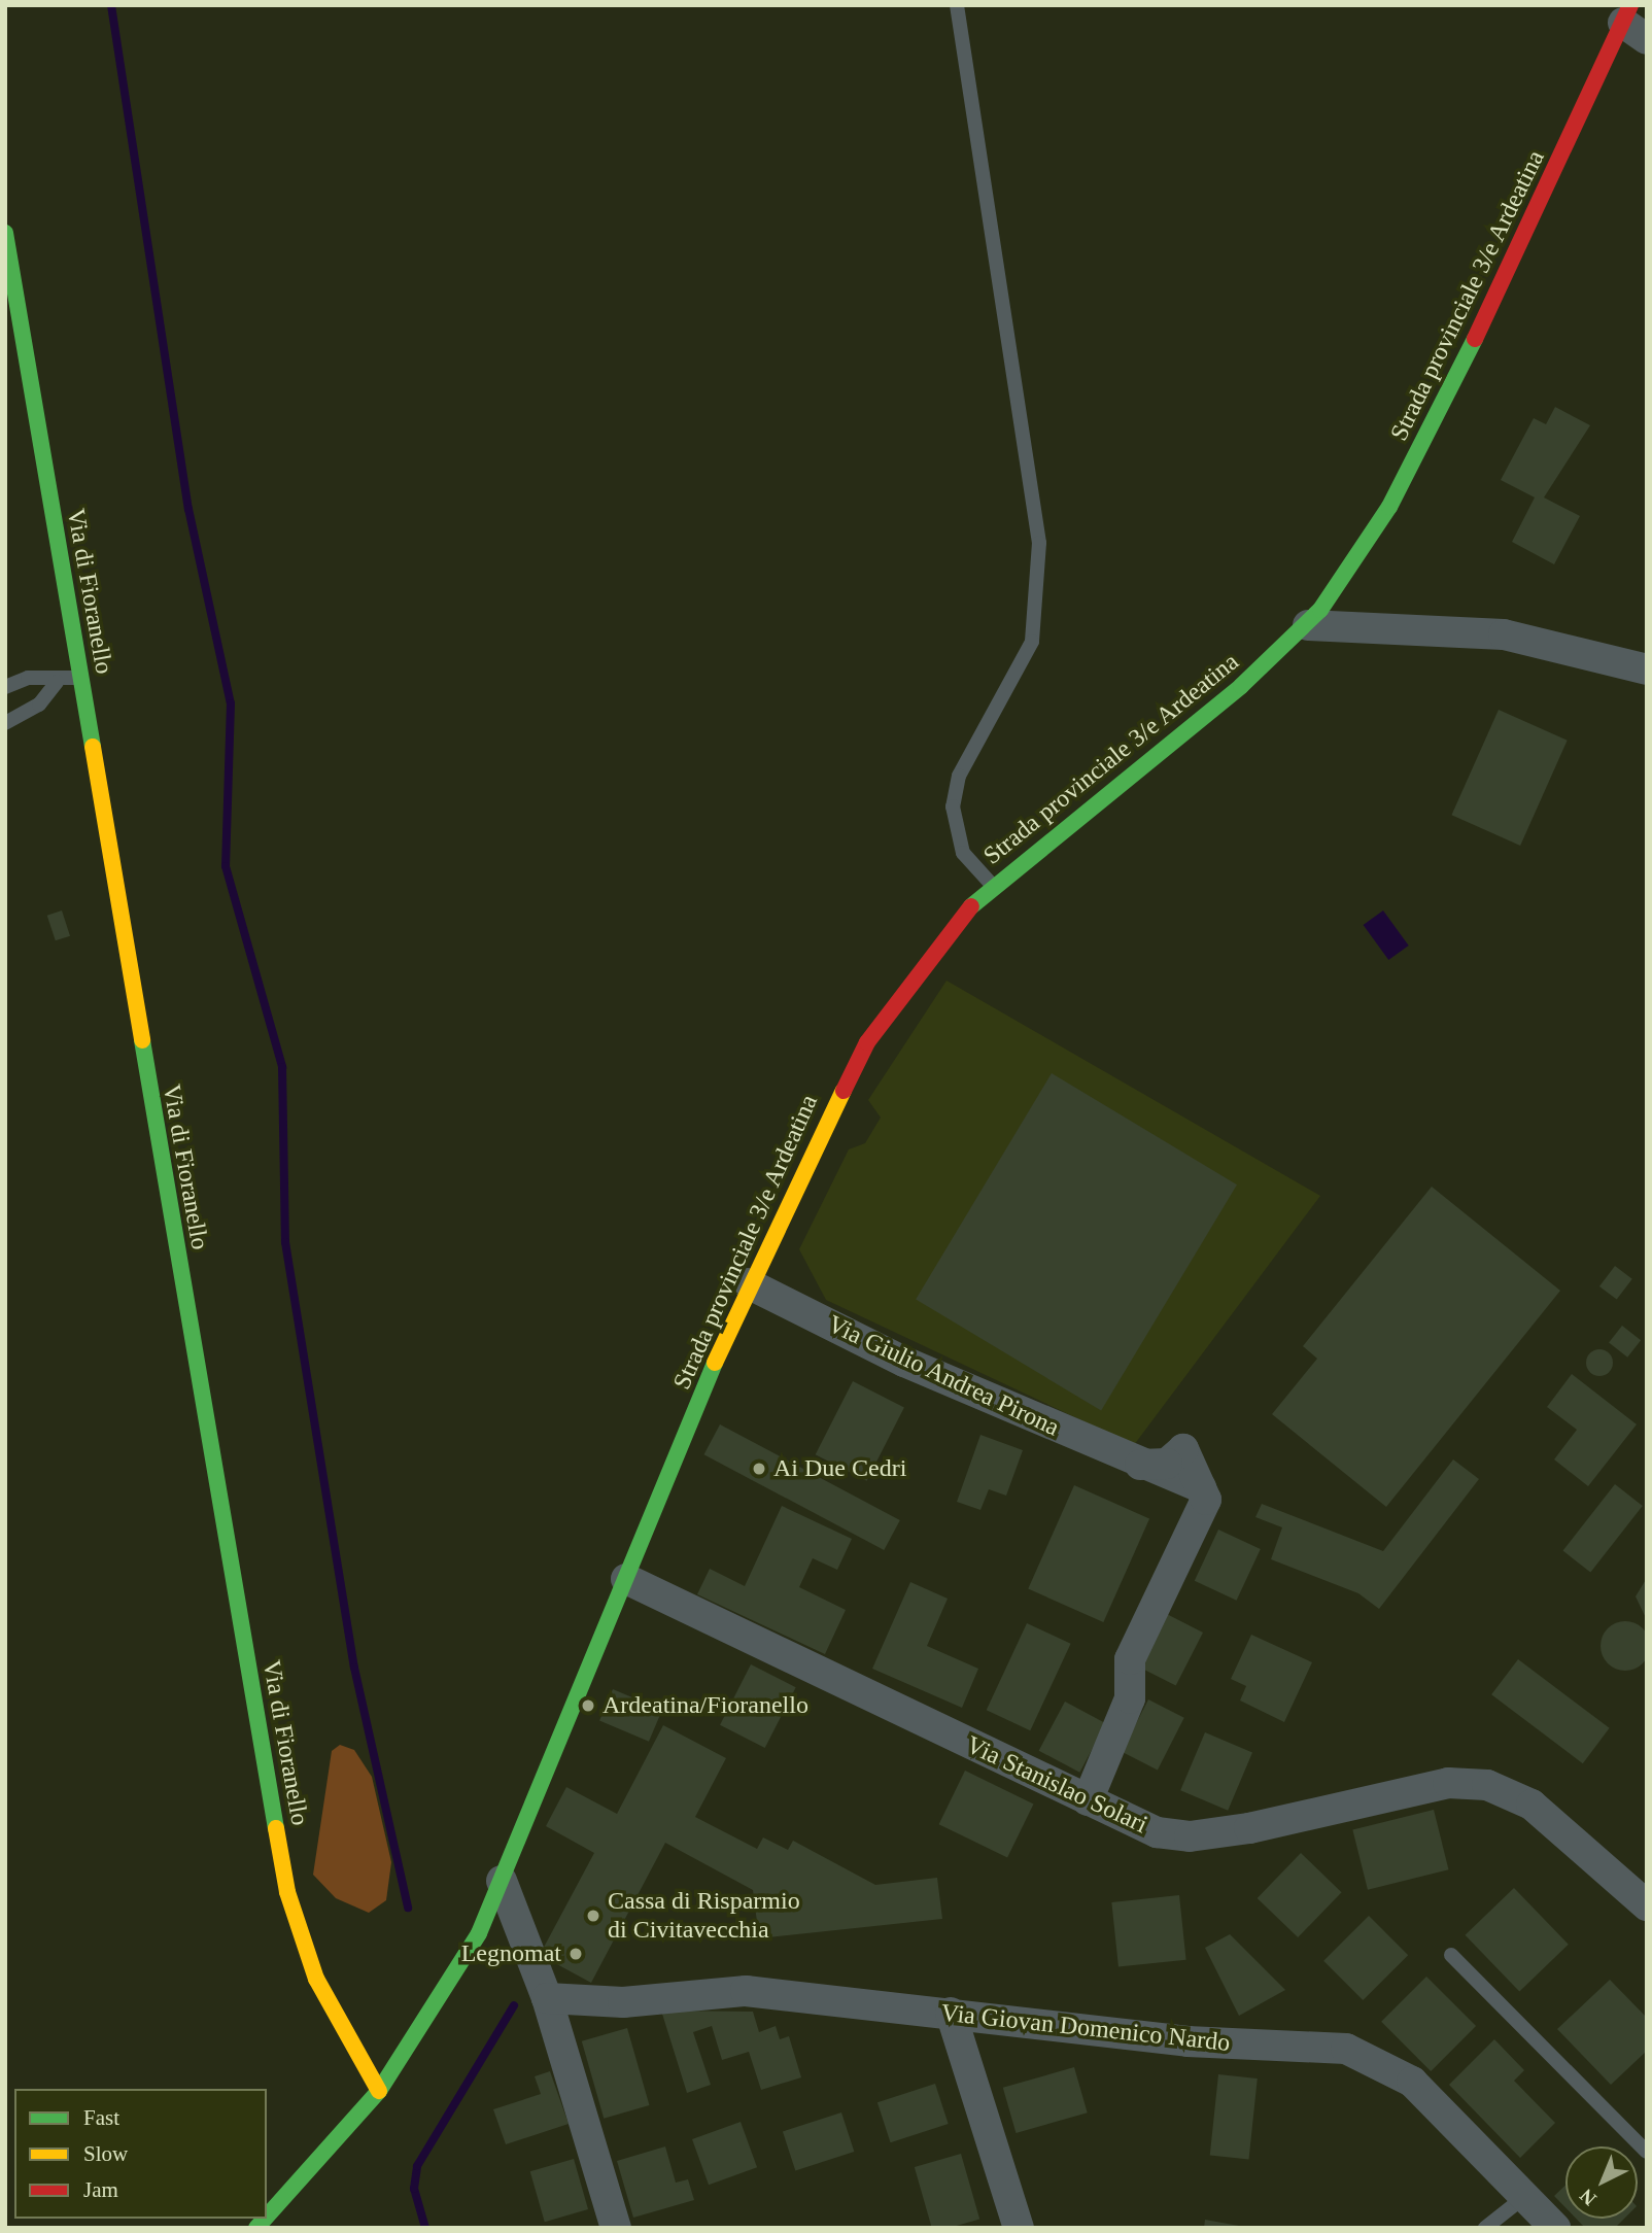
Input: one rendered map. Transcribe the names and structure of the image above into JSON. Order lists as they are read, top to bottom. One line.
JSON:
{"streets":{"main road":["Strada provinciale 3/e Ardeatina","Via di Fioranello"],"street":["Via Giulio Andrea Pirona","Via Stanislao Solari","Via Giovan Domenico Nardo"]},"crossings":[["Strada provinciale 3/e Ardeatina","Via di Fioranello"],["Strada provinciale 3/e Ardeatina","Via Giulio Andrea Pirona"],["Strada provinciale 3/e Ardeatina","Via Stanislao Solari"],["Via Giulio Andrea Pirona","Via Stanislao Solari"]],"places":["Ai Due Cedri","Ardeatina/Fioranello","Cassa di Risparmio di Civitavecchia","Legnomat"],"legend":["Fast","Slow","Jam"],"north":"bottom left"}
